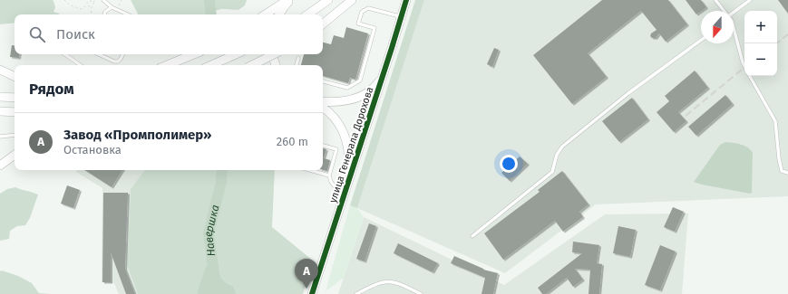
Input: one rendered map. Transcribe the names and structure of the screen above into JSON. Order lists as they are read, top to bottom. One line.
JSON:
{"streets":{"street":["улица Генерала Дорохова"]},"water":["Навершка"],"north":"bottom","page":{"map_buttons":["+","−"],"search":"Поиск","heading":"Рядом","list":[{"mark":"A","name":"Завод «Промполимер»","note":"Остановка","value":"260 m"}],"pins":"A"}}
